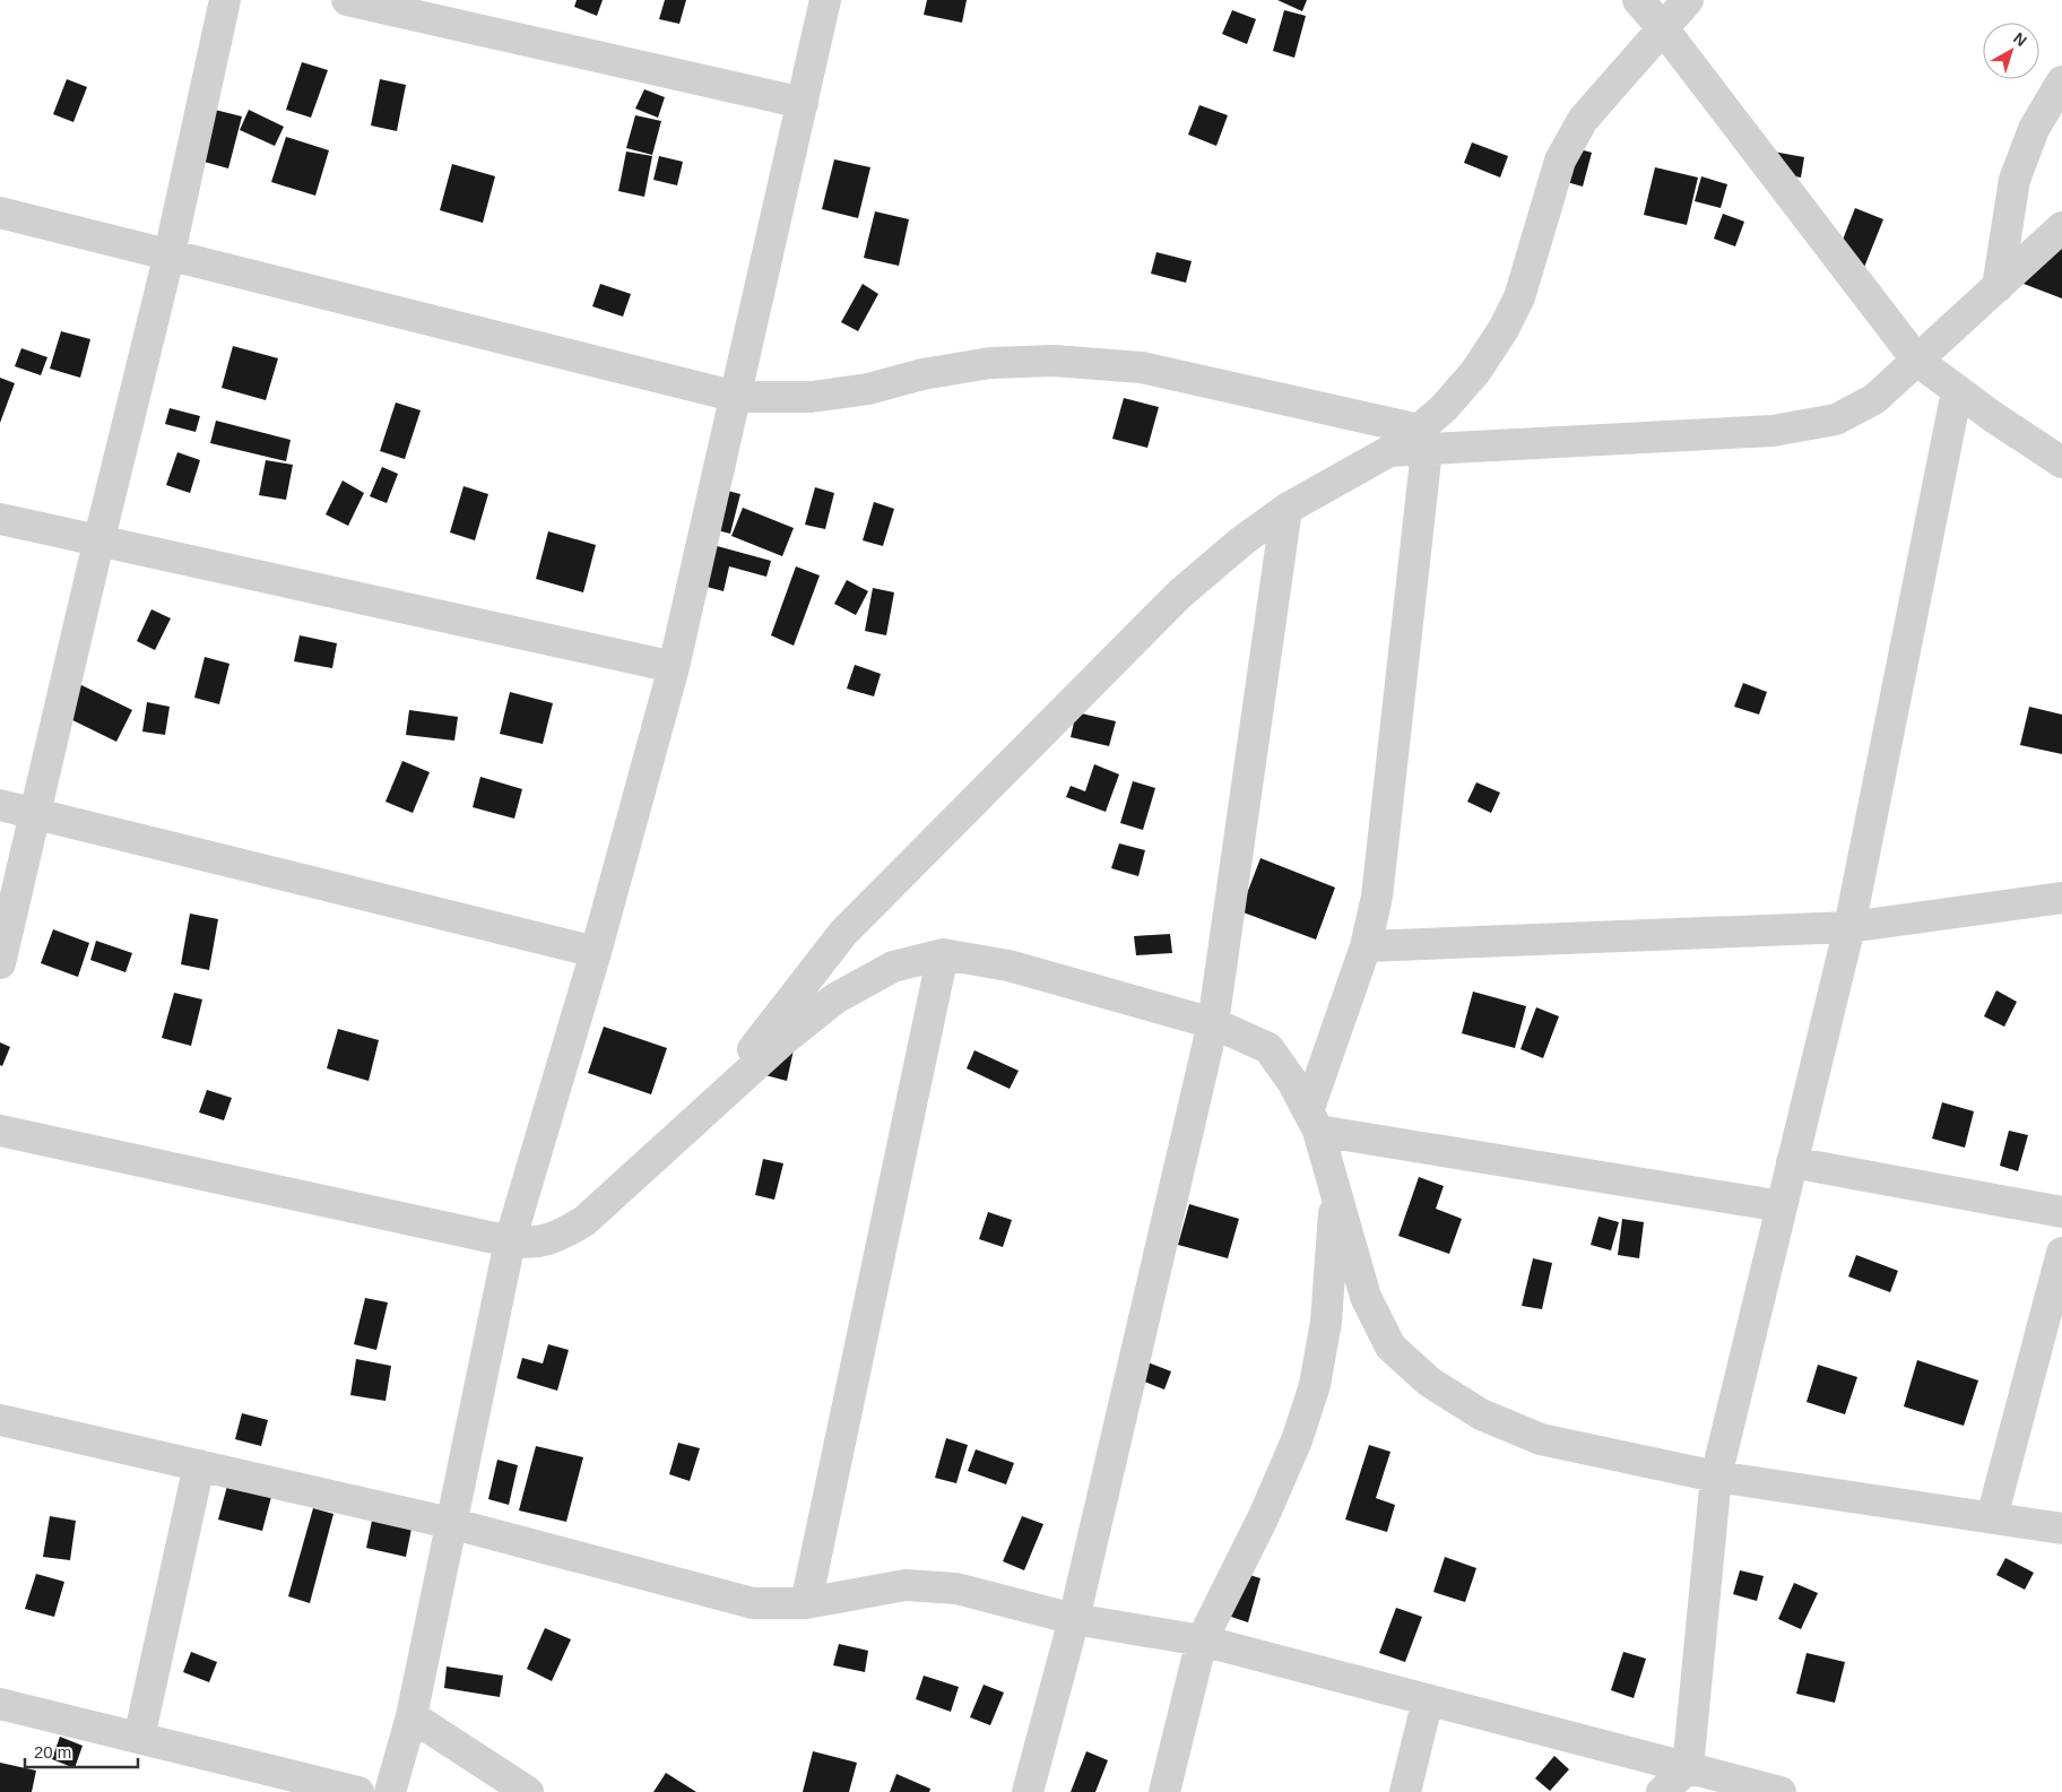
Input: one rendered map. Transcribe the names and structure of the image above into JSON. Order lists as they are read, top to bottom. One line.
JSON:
{"scale_bar":"20 m","north":"top right"}
